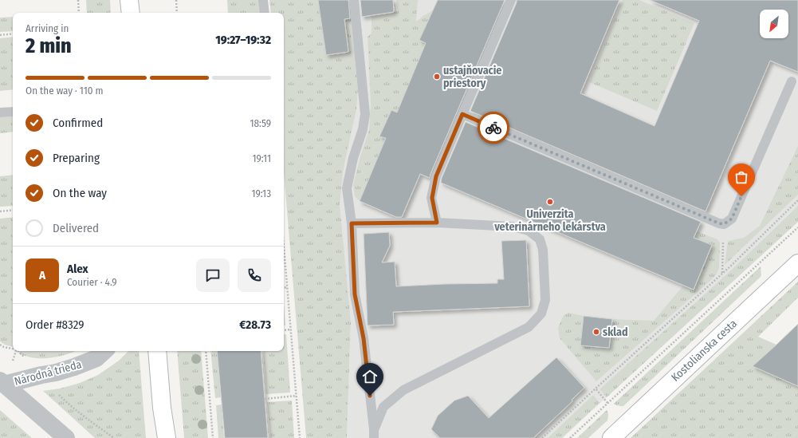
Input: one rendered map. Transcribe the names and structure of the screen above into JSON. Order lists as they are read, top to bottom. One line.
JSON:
{"streets":{"street":["Kostolianska cesta","Národná trieda"]},"places":["ustajňovacie priestory","Univerzita veterinárneho lekárstva","sklad"],"north":"bottom left","page":{"heading":["2 min","Arriving in","19:27–19:32"],"panel":["Alex","Courier · 4.9","Order #8329","€28.73"],"bar":"On the way · 110 m","list":[["Confirmed","18:59"],["Preparing","19:11"],["On the way","19:13"],"Delivered"],"round":"A"}}
